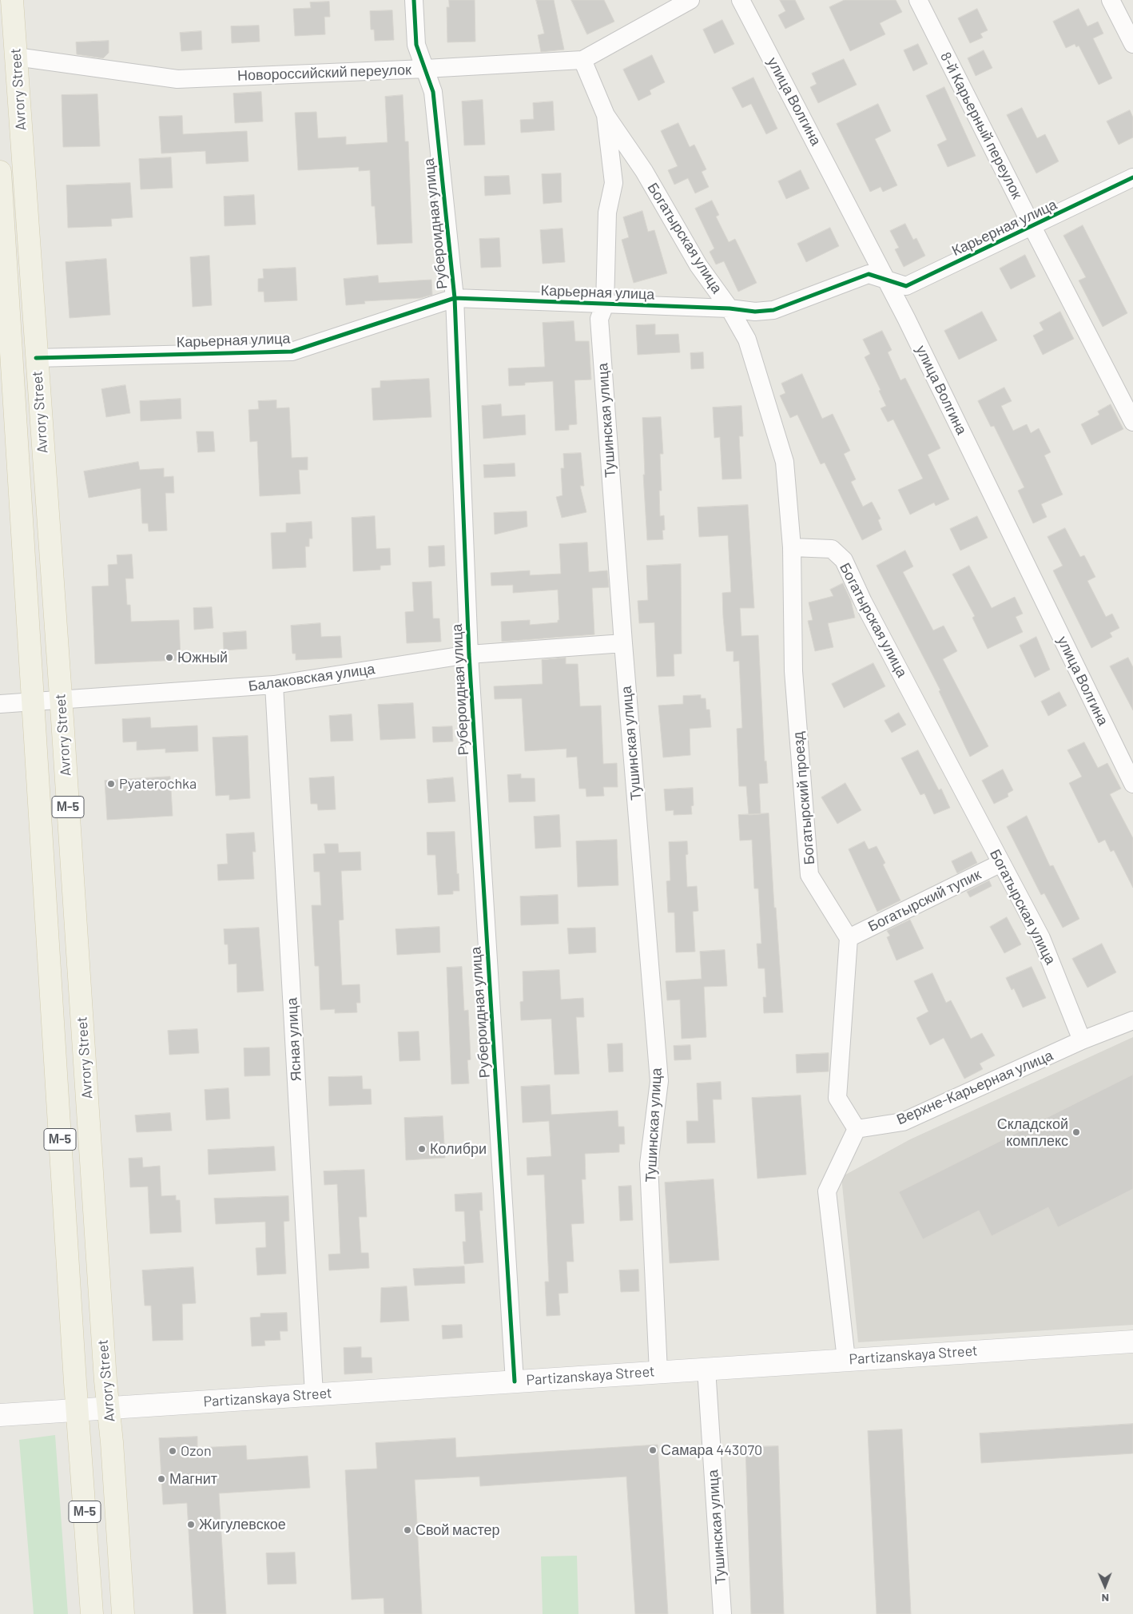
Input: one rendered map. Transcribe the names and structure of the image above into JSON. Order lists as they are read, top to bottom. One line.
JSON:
{"streets":{"main road":["Avrory Street","М-5"],"street":["Новороссийский переулок","улица Волгина","8-й Карьерный переулок","Рубероидная улица","Карьерная улица","Богатырская улица","Тушинская улица","Балаковская улица","Богатырский проезд","Богатырский тупик","Ясная улица","Верхне-Карьерная улица","Partizanskaya Street"]},"crossings":[["Новороссийский переулок","Avrory Street"],["Новороссийский переулок","Рубероидная улица"],["Новороссийский переулок","Богатырская улица"],["Avrory Street","Карьерная улица"],["Avrory Street","Балаковская улица"],["Avrory Street","Partizanskaya Street"],["улица Волгина","Карьерная улица"],["8-й Карьерный переулок","Карьерная улица"],["Рубероидная улица","Карьерная улица"],["Рубероидная улица","Балаковская улица"],["Рубероидная улица","Partizanskaya Street"],["Карьерная улица","Богатырская улица"],["Карьерная улица","Тушинская улица"],["Богатырская улица","Тушинская улица"],["Богатырская улица","Богатырский проезд"],["Богатырская улица","Богатырский тупик"],["Богатырская улица","Верхне-Карьерная улица"],["Тушинская улица","Балаковская улица"],["Тушинская улица","Partizanskaya Street"],["Балаковская улица","Ясная улица"],["Богатырский проезд","Богатырский тупик"],["Ясная улица","Partizanskaya Street"]],"places":["Южный","Pyaterochka","Складской комплекс","Колибри","Самара 443070","Ozon","Магнит","Жигулевское","Свой мастер"],"north":"bottom"}
